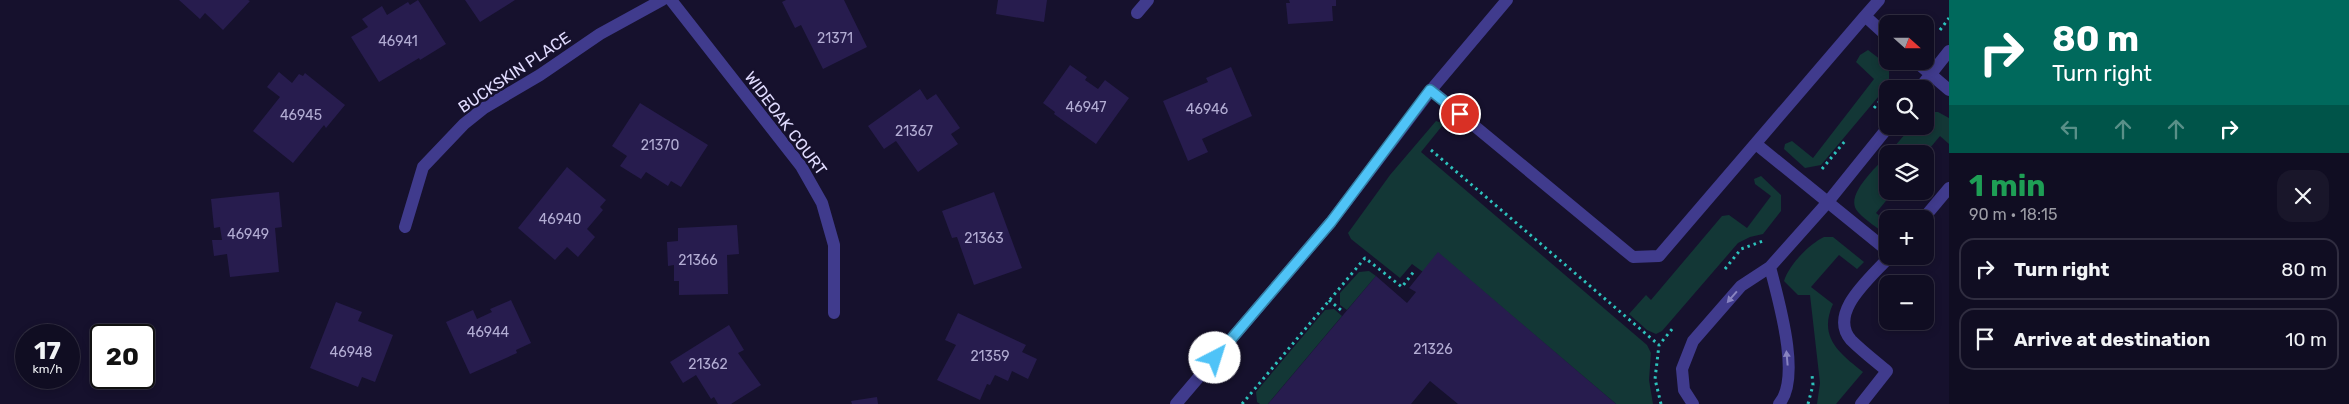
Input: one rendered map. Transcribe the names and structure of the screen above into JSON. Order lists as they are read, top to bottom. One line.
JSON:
{"streets":{"street":["BUCKSKIN PLACE","WIDEOAK COURT"]},"house_numbers":["21371","46941","46947","46946","46945","21367","21370","46940","46949","21363","21366","46944","21326","46948","21359","21362"],"north":"right","page":{"turn":["80 m","Turn right"],"map_buttons":["+","−"],"heading":["1 min","90 m · 18:15"],"list":[{"name":"Turn right","value":"80 m"},{"name":"Arrive at destination","value":"10 m"}],"speed":"17 km/h","limit":"20"}}
